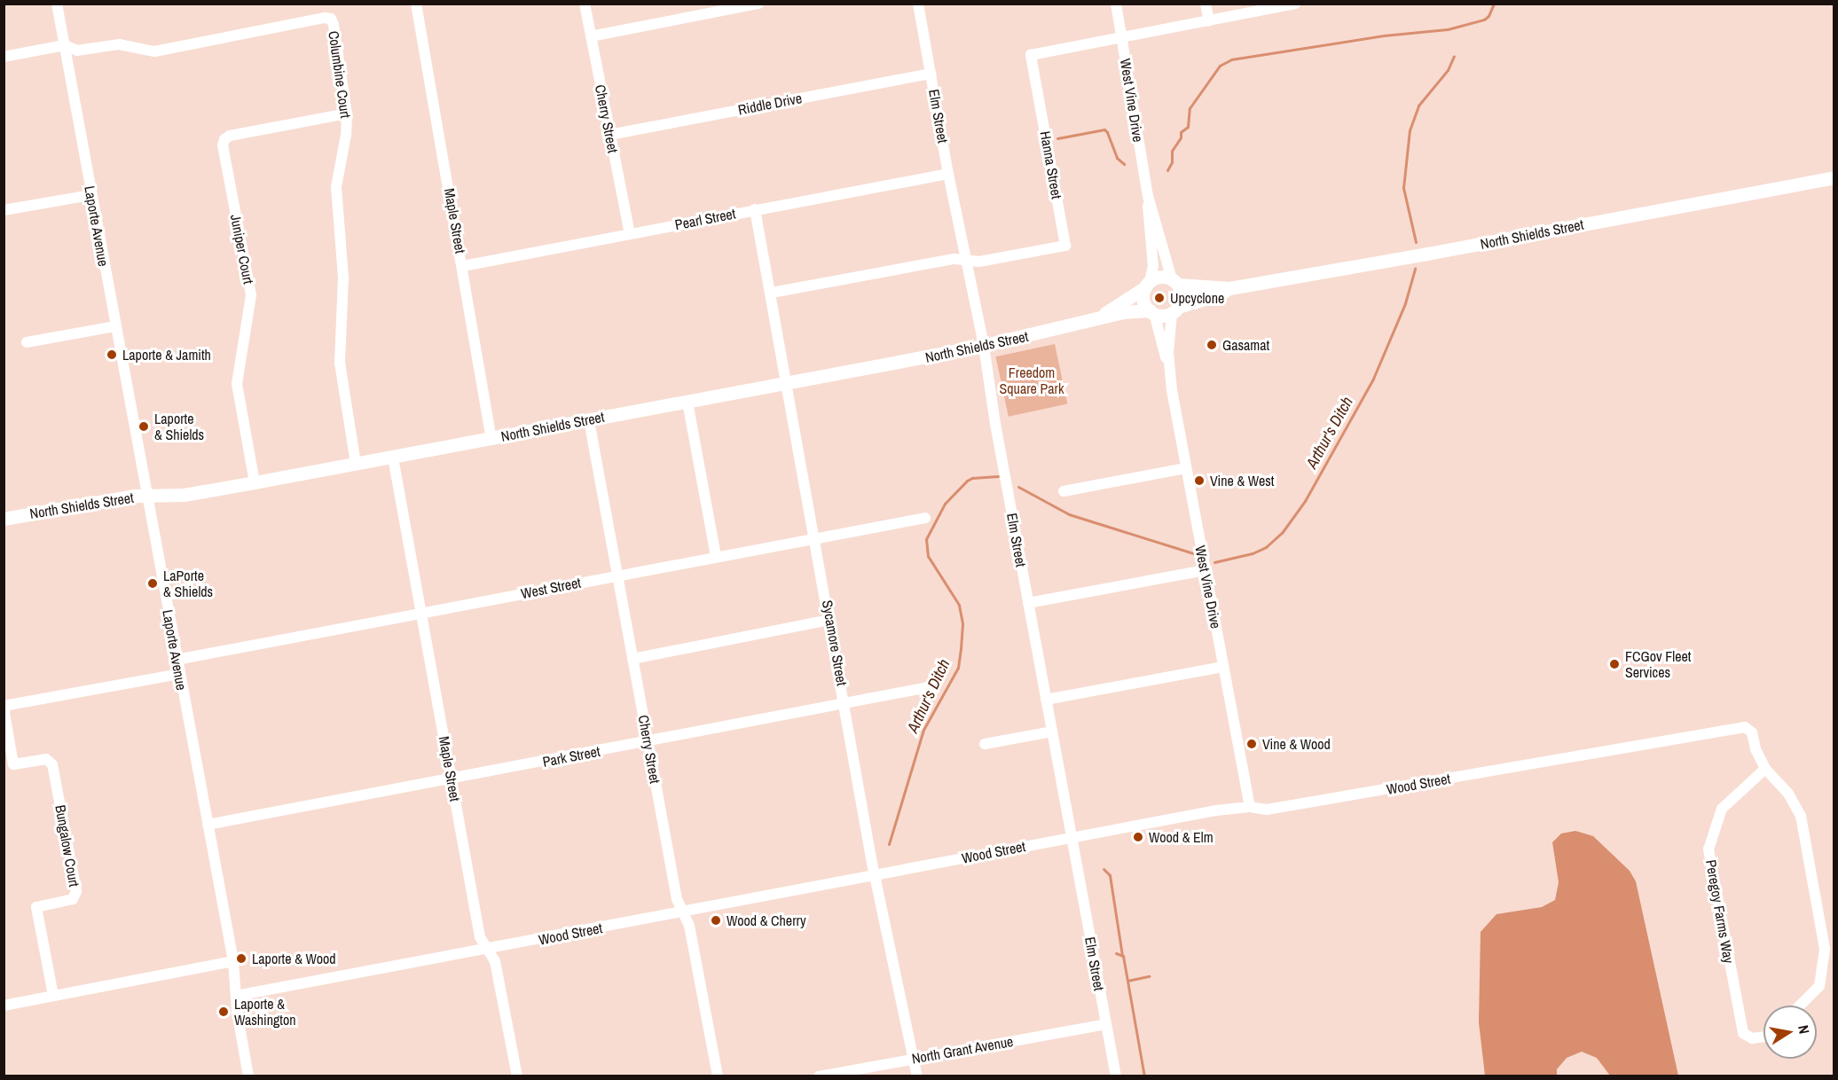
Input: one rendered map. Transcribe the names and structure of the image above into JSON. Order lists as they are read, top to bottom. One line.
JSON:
{"streets":{"main road":["North Shields Street"],"street":["Columbine Court","West Vine Drive","Riddle Drive","Elm Street","Cherry Street","Hanna Street","Pearl Street","Maple Street","Laporte Avenue","Juniper Court","West Street","Sycamore Street","Park Street","Wood Street","Bungalow Court","Peregoy Farms Way","North Grant Avenue"]},"crossings":[["Columbine Court","Laporte Avenue"],["Columbine Court","North Shields Street"],["Columbine Court","Juniper Court"],["West Vine Drive","Hanna Street"],["West Vine Drive","North Shields Street"],["West Vine Drive","Wood Street"],["Riddle Drive","Elm Street"],["Riddle Drive","Cherry Street"],["Elm Street","Hanna Street"],["Elm Street","Pearl Street"],["Elm Street","North Shields Street"],["Elm Street","Wood Street"],["Elm Street","North Grant Avenue"],["Cherry Street","Pearl Street"],["Cherry Street","North Shields Street"],["Cherry Street","West Street"],["Cherry Street","Park Street"],["Cherry Street","Wood Street"],["Hanna Street","Sycamore Street"],["Pearl Street","Maple Street"],["Pearl Street","Sycamore Street"],["Maple Street","North Shields Street"],["Maple Street","West Street"],["Maple Street","Park Street"],["Maple Street","Wood Street"],["Laporte Avenue","North Shields Street"],["Laporte Avenue","West Street"],["Laporte Avenue","Park Street"],["Laporte Avenue","Wood Street"],["North Shields Street","Juniper Court"],["North Shields Street","Sycamore Street"],["West Street","Sycamore Street"],["Sycamore Street","Park Street"],["Sycamore Street","Wood Street"],["Sycamore Street","North Grant Avenue"],["Wood Street","Peregoy Farms Way"]],"water":["Arthur's Ditch"],"parks":["Freedom Square Park"],"places":["Upcyclone","Gasamat","Laporte & Jamith","Laporte & Shields","Vine & West","LaPorte & Shields","FCGov Fleet Services","Vine & Wood","Wood & Elm","Wood & Cherry","Laporte & Wood","Laporte & Washington"],"north":"right"}
